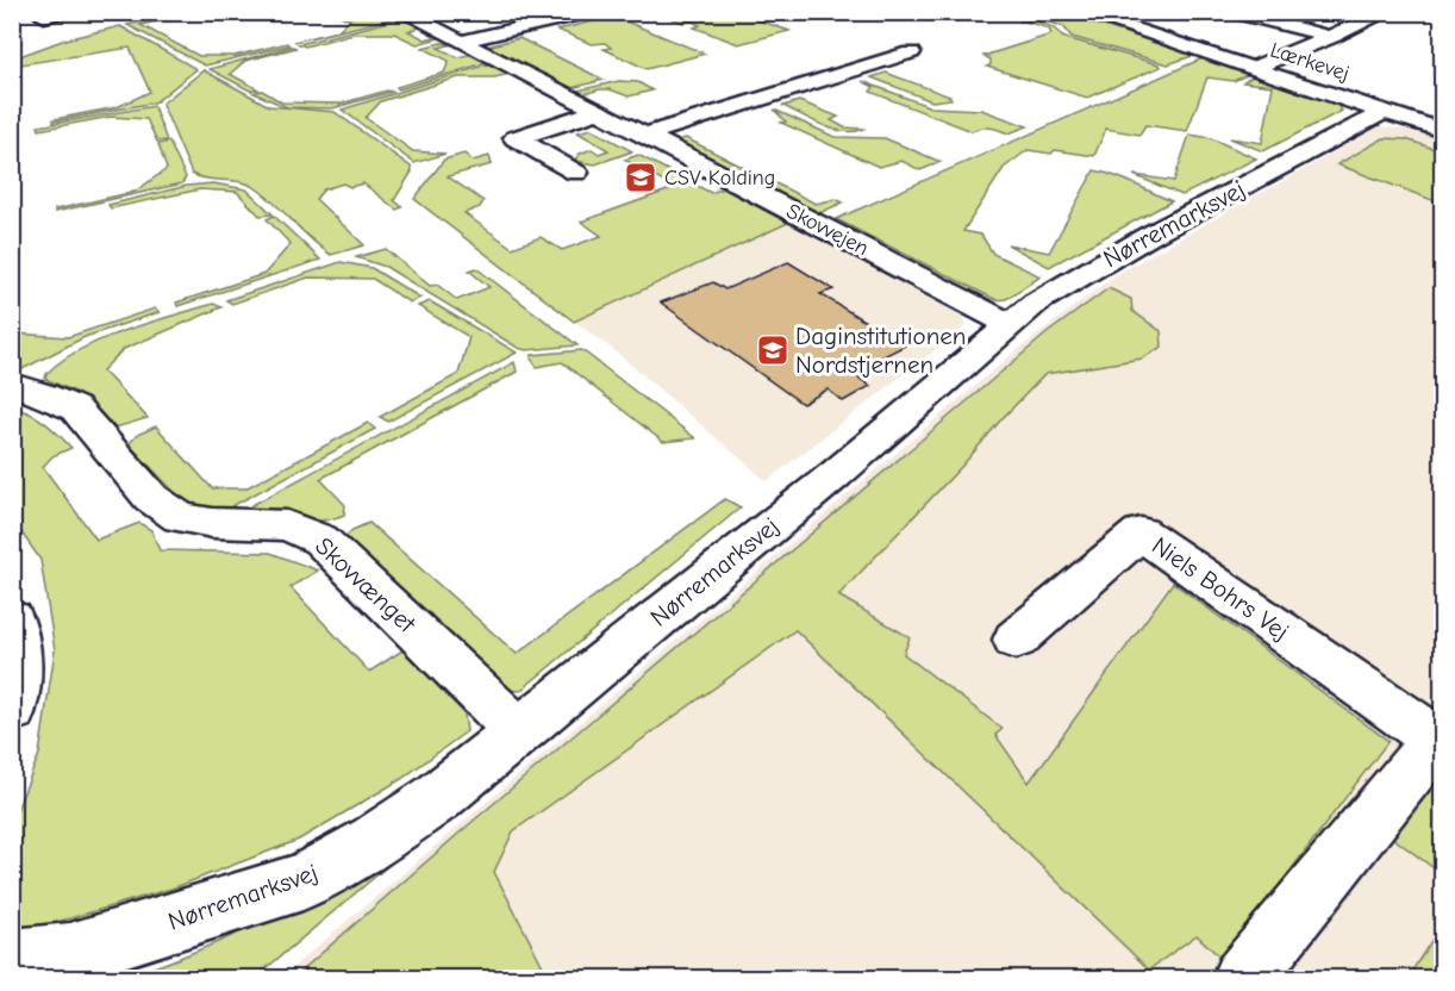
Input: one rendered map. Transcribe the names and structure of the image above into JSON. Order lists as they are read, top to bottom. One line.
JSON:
{"streets":{"street":["Lærkevej","Nørremarksvej","Skovvejen","Skovvænget","Niels Bohrs Vej"]},"crossings":[["Lærkevej","Nørremarksvej"],["Nørremarksvej","Skovvejen"],["Nørremarksvej","Skovvænget"]],"places":{"school or university":["CSV Kolding","Daginstitutionen Nordstjernen"]}}
